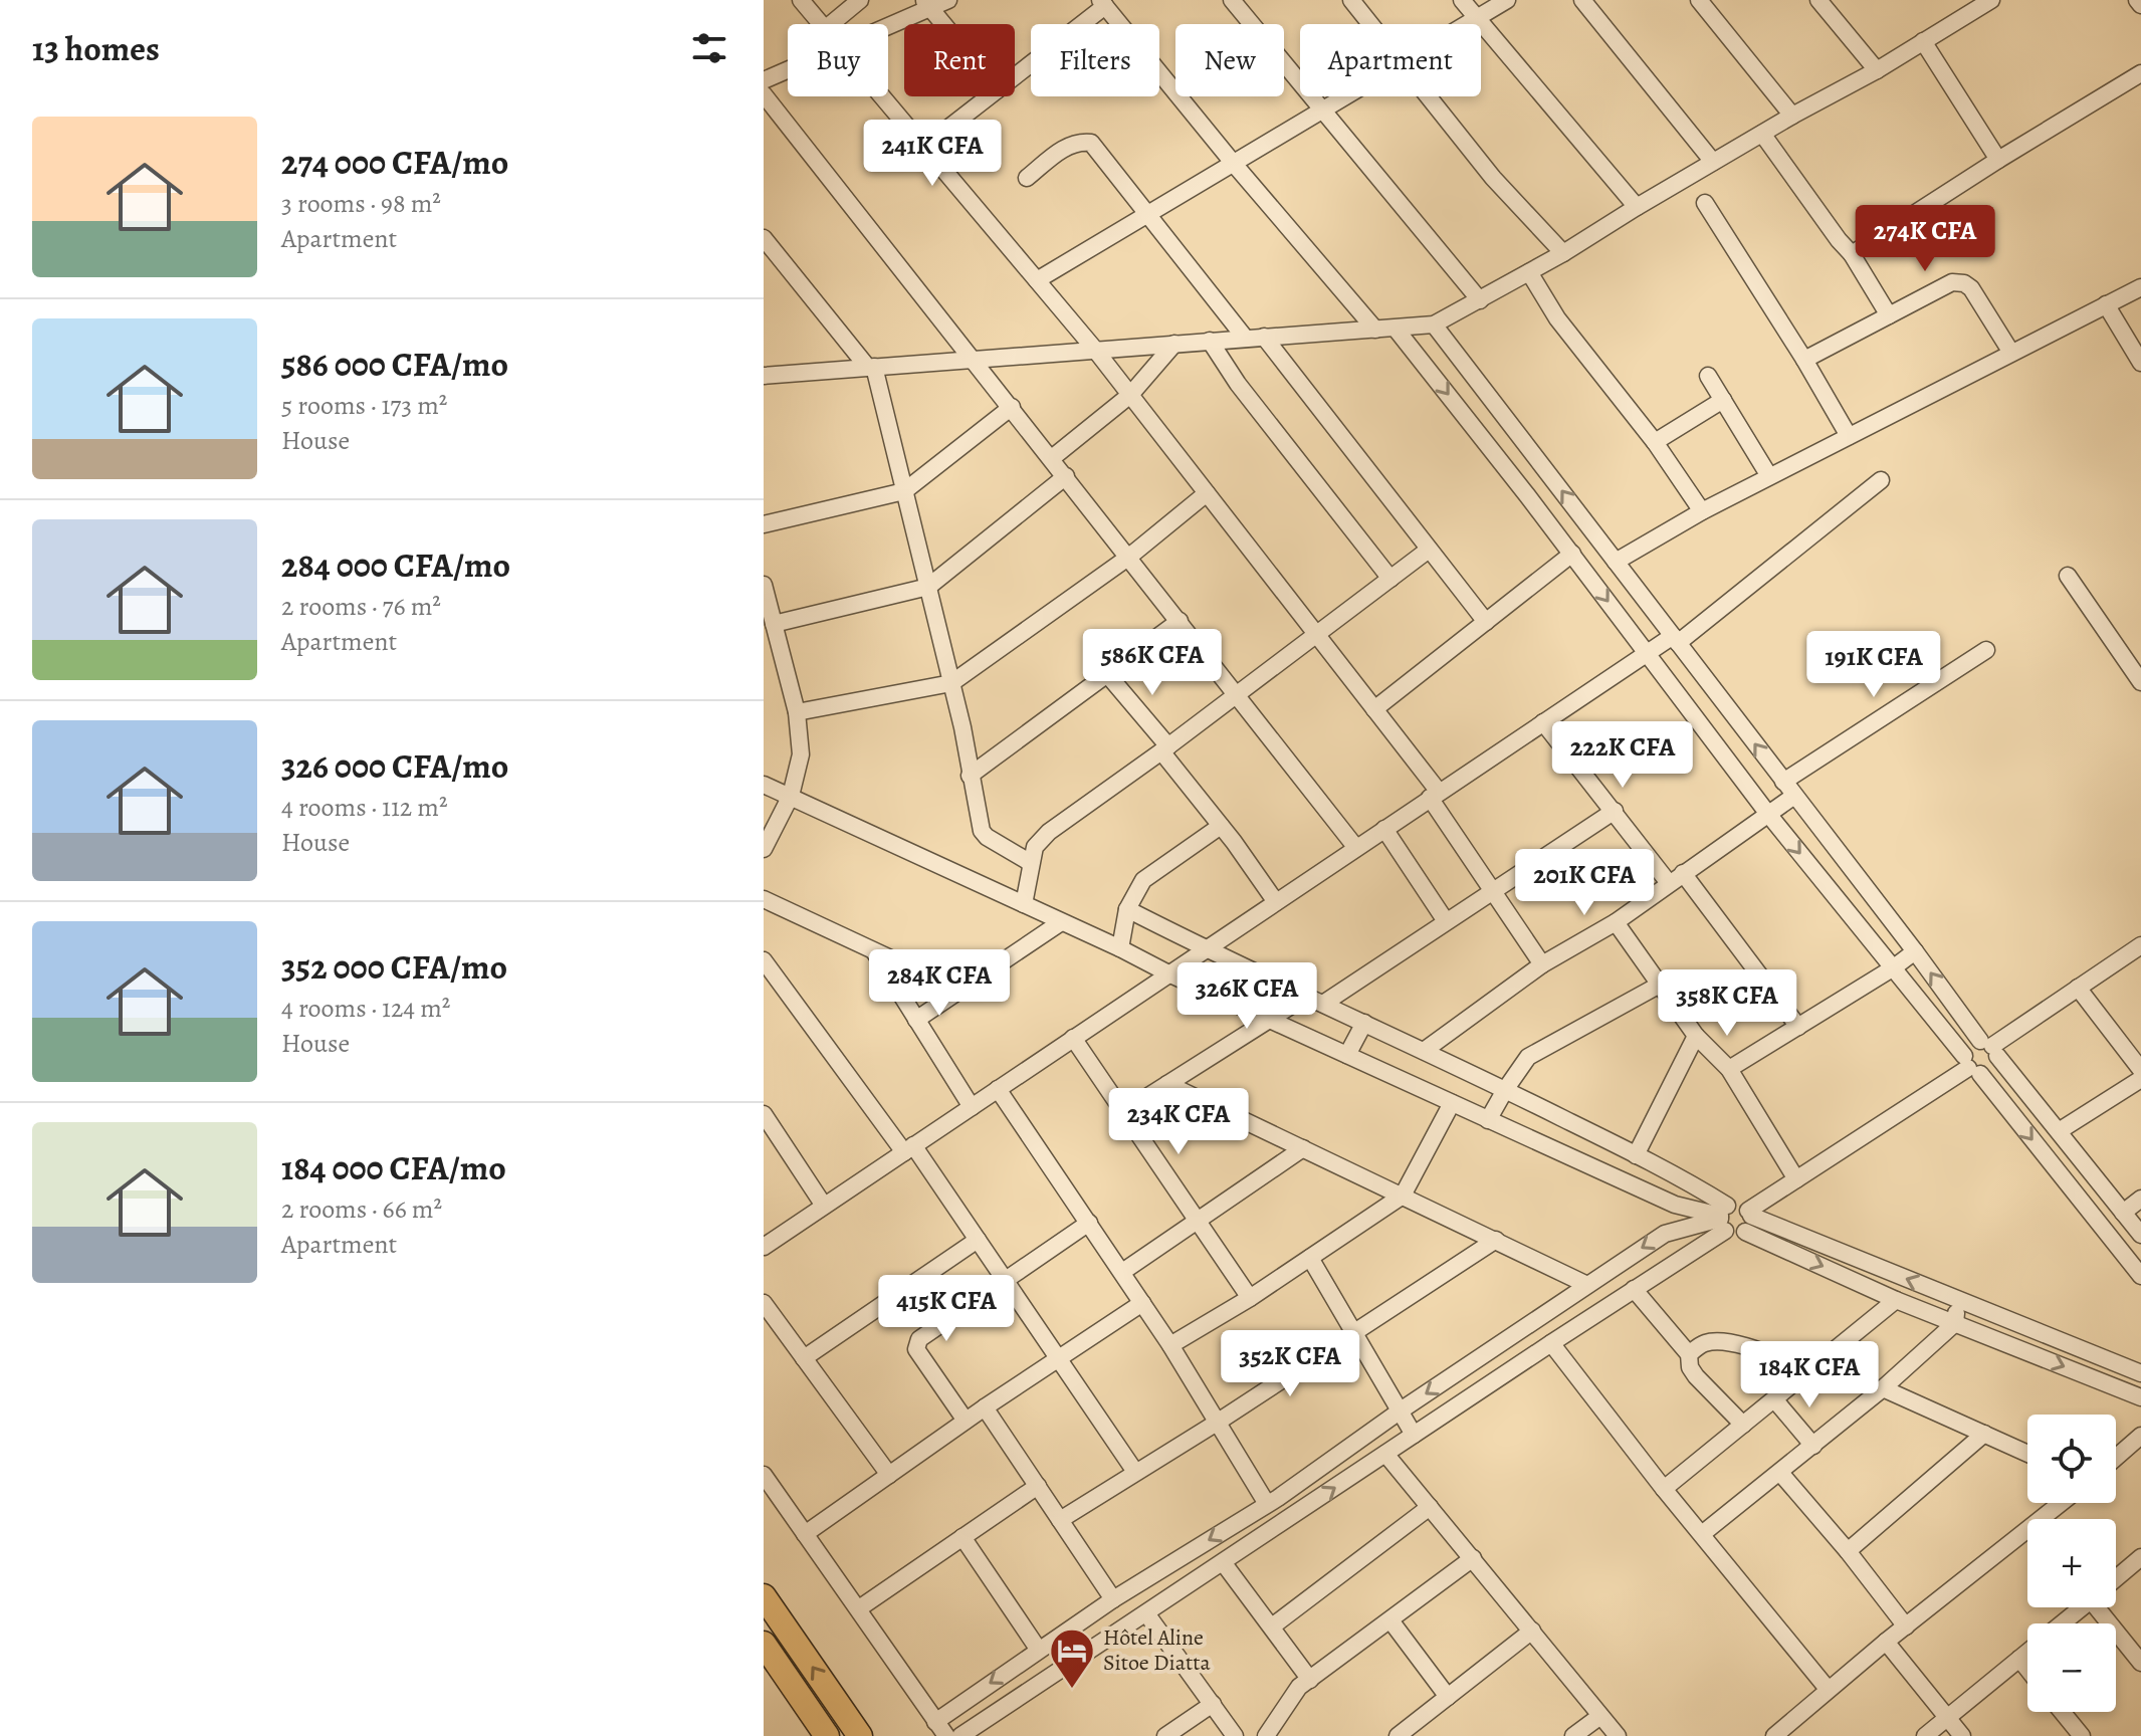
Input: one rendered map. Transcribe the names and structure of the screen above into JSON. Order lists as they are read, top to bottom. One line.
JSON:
{"places":{"hotel":["Hôtel Aline Sitoe Diatta"]},"page":{"heading":"13 homes","chip":["Buy","Rent","Filters","New","Apartment"],"list":[{"name":"274 000 CFA/mo","note":"3 rooms · 98 m² · Apartment"},{"name":"586 000 CFA/mo","note":"5 rooms · 173 m² · House"},{"name":"284 000 CFA/mo","note":"2 rooms · 76 m² · Apartment"},{"name":"326 000 CFA/mo","note":"4 rooms · 112 m² · House"},{"name":"352 000 CFA/mo","note":"4 rooms · 124 m² · House"},{"name":"184 000 CFA/mo","note":"2 rooms · 66 m² · Apartment"}],"price":["241K CFA","274K CFA","586K CFA","191K CFA","222K CFA","201K CFA","284K CFA","326K CFA","358K CFA","234K CFA","415K CFA","352K CFA","184K CFA"],"map_buttons":["+","−"]}}
